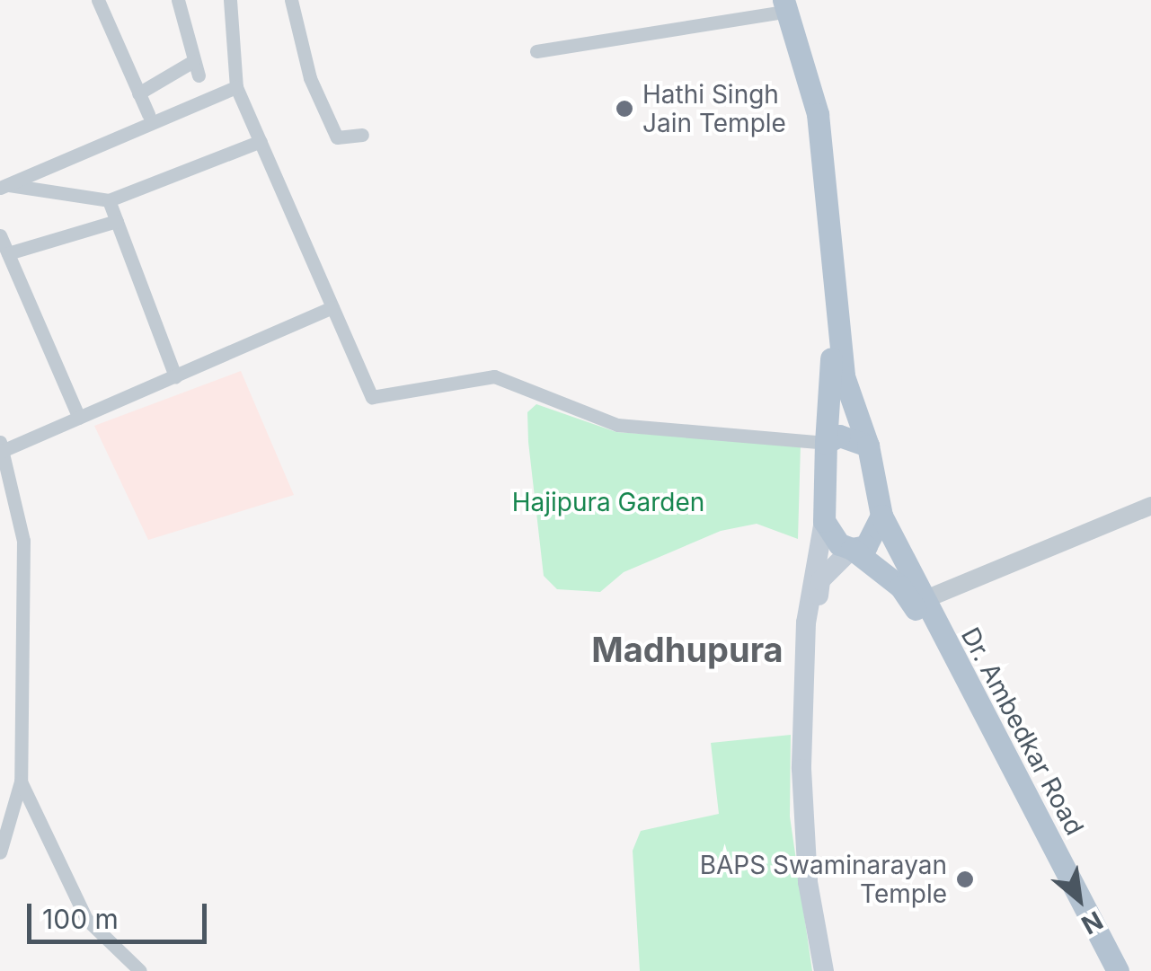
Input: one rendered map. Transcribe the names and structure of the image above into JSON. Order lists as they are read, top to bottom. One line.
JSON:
{"streets":{"main road":["Dr. Ambedkar Road"]},"districts":["Madhupura"],"parks":["Hajipura Garden"],"places":["Hathi Singh Jain Temple","BAPS Swaminarayan Temple"],"scale_bar":"100 m","north":"bottom right"}
